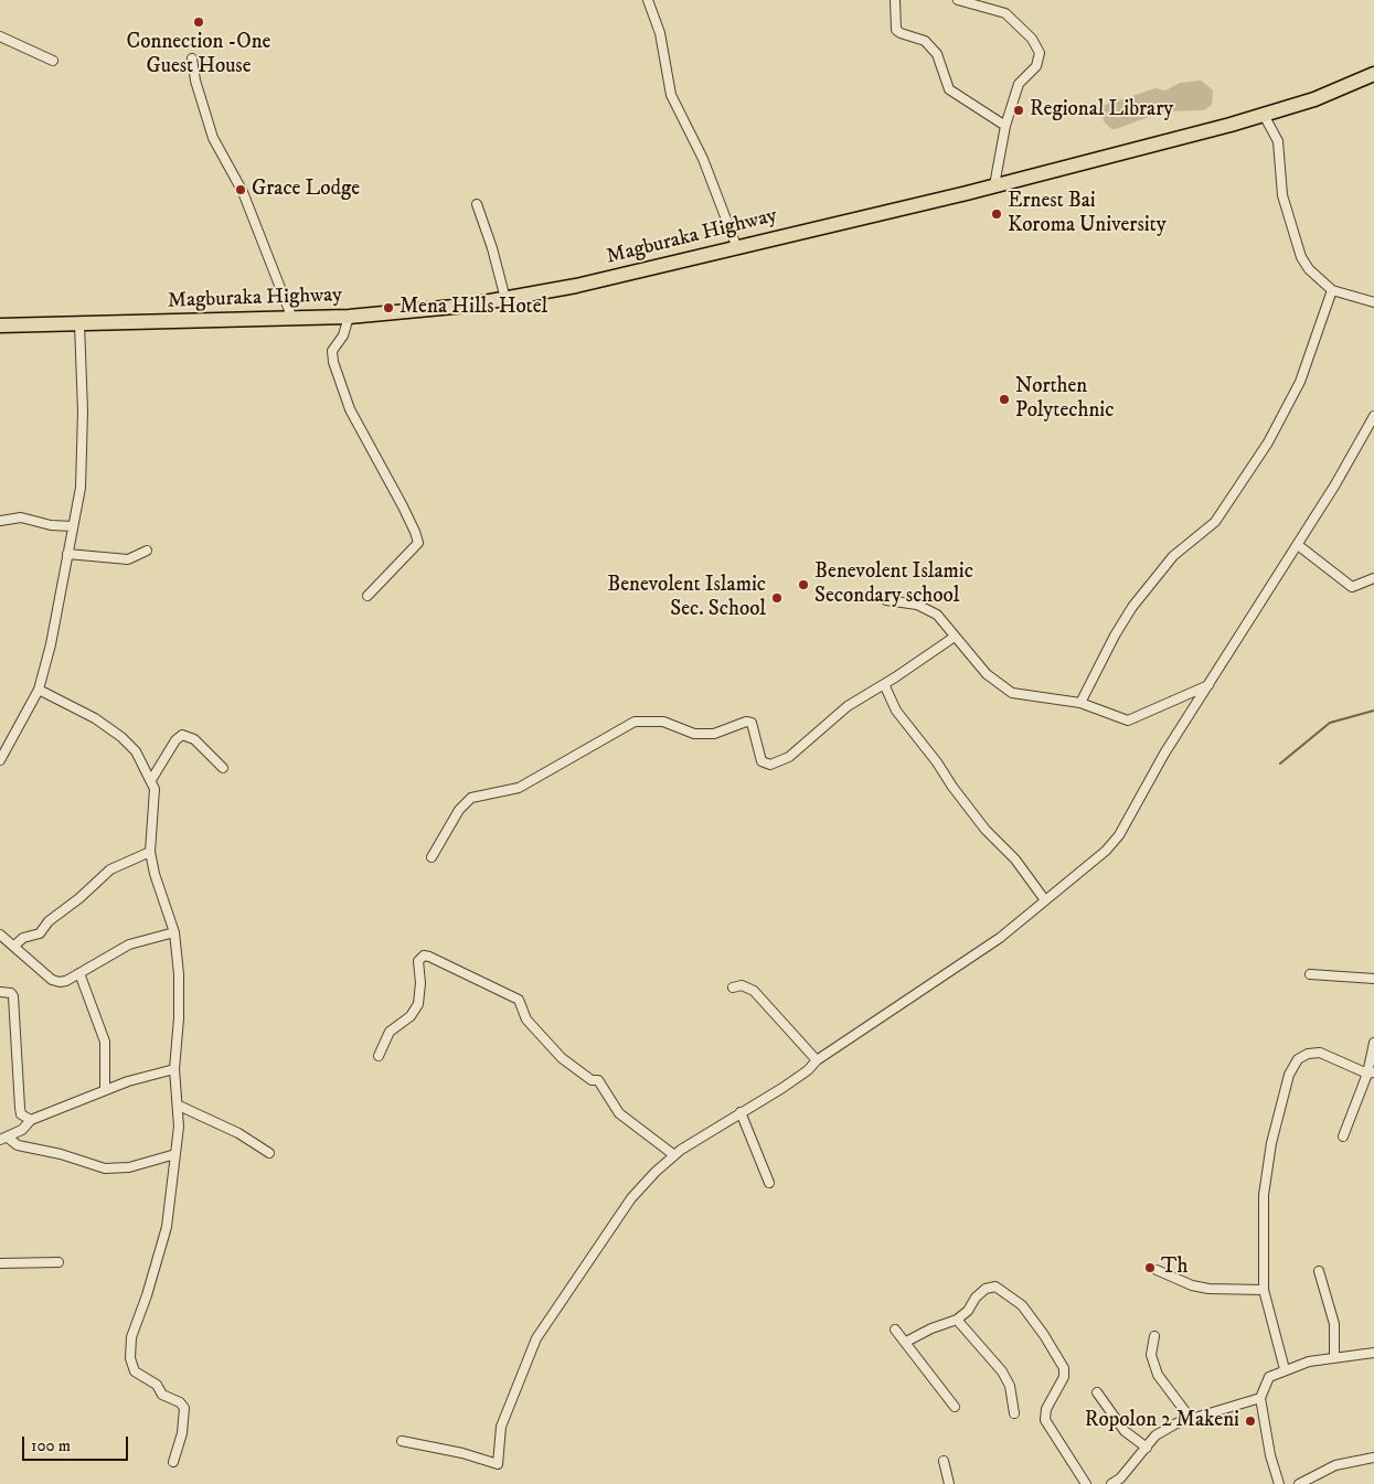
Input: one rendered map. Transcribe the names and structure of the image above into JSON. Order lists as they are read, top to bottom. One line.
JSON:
{"streets":{"main road":["Magburaka Highway"]},"places":["Connection -One Guest House","Regional Library","Grace Lodge","Ernest Bai Koroma University","Mena Hills Hotel","Northen Polytechnic","Benevolent Islamic Secondary school","Benevolent Islamic Sec. School","Th","Ropolon 2 Makeni"],"scale_bar":"100 m"}
